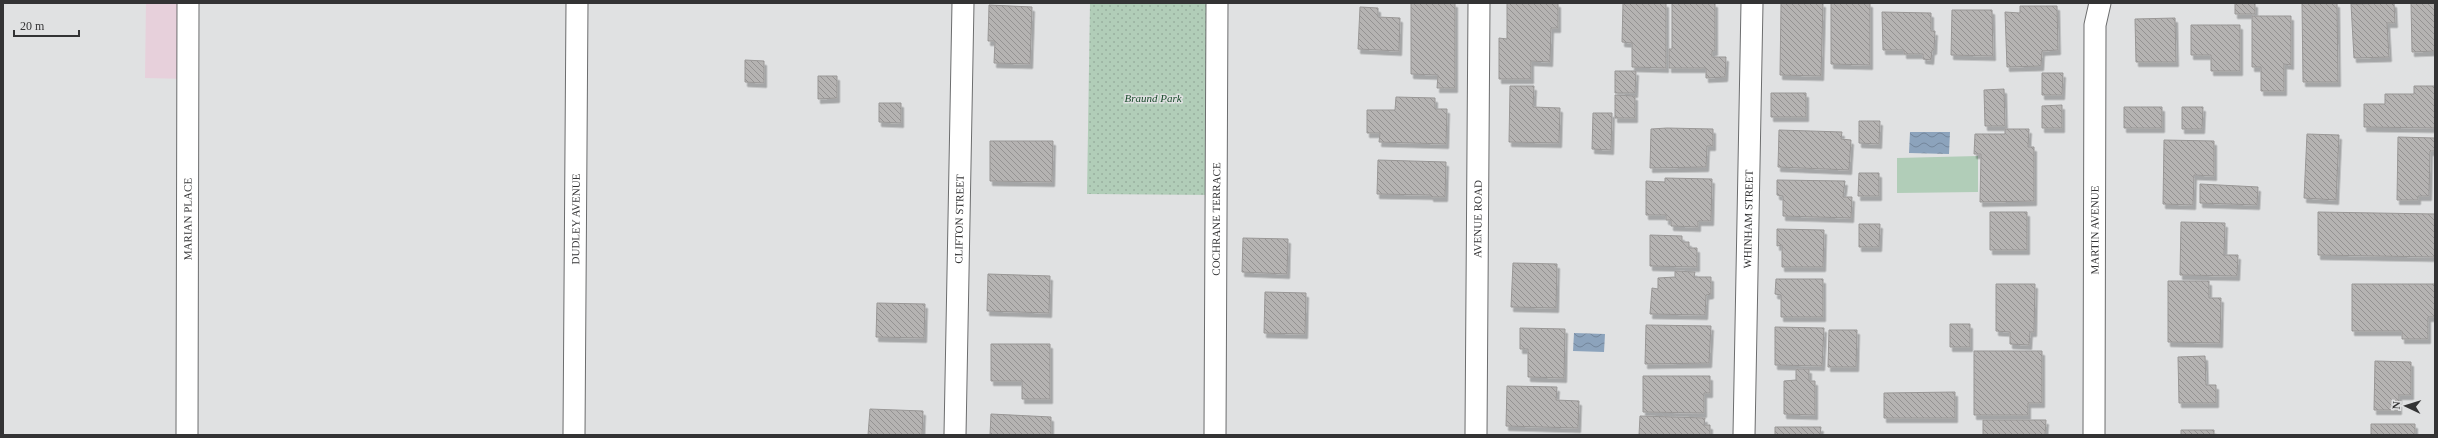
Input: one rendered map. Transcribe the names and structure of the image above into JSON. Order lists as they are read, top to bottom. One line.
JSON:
{"streets":{"street":["MARIAN PLACE","DUDLEY AVENUE","CLIFTON STREET","COCHRANE TERRACE","AVENUE ROAD","WHINHAM STREET","MARTIN AVENUE"]},"parks":["Braund Park"],"scale_bar":"20 m","north":"left"}
